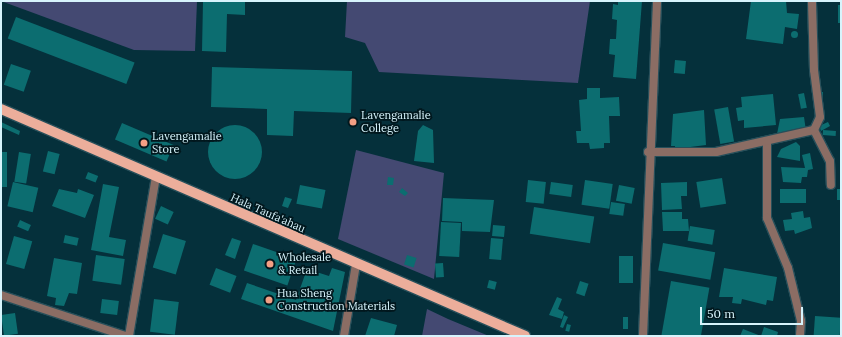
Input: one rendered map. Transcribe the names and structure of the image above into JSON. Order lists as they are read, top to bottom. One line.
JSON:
{"streets":{"main road":["Hala Taufa'ahau"]},"places":["Lavengamalie College","Lavengamalie Store","Wholesale & Retail","Hua Sheng Construction Materials"],"scale_bar":"50 m"}
